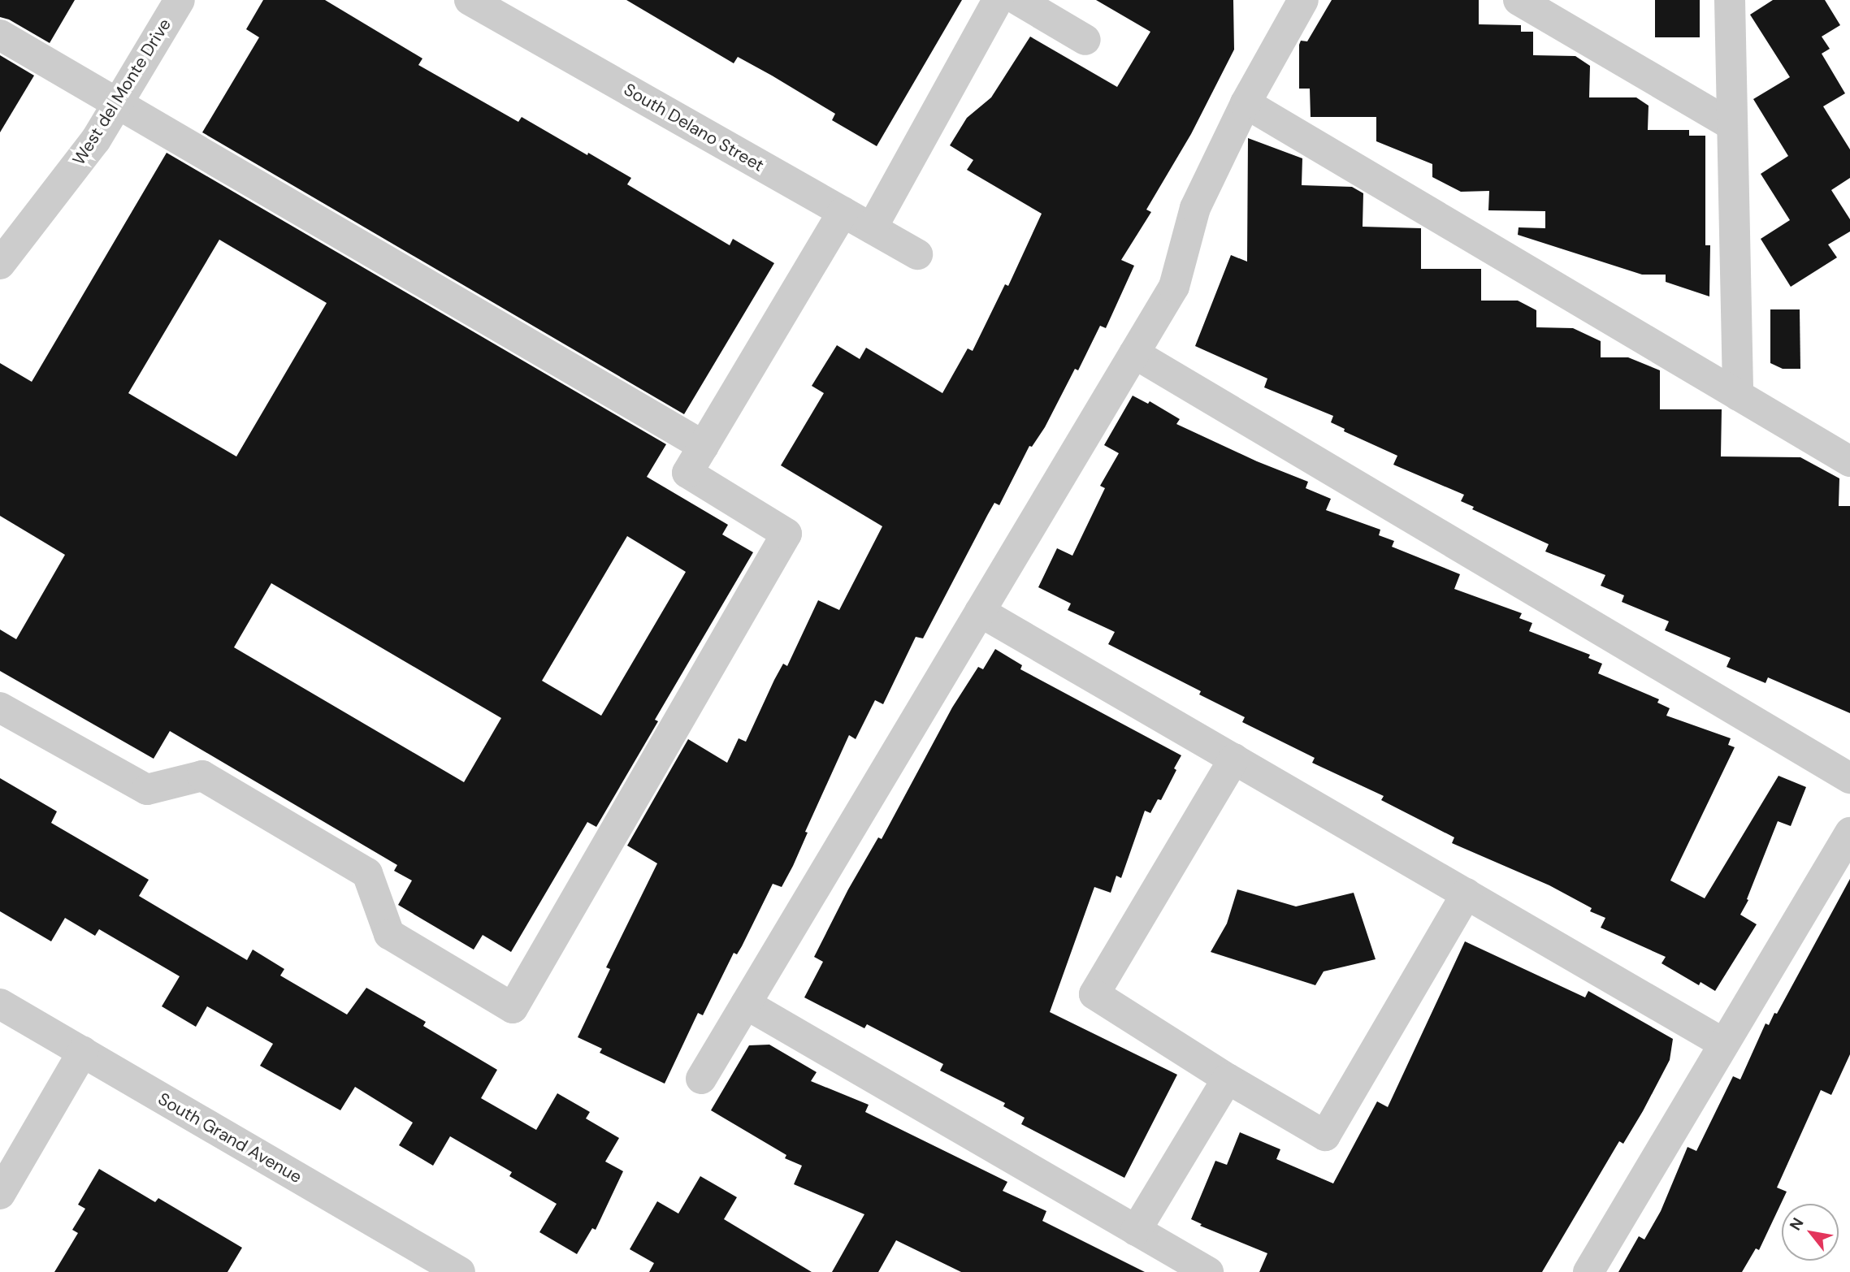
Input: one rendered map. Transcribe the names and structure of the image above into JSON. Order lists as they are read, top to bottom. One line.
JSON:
{"streets":{"street":["West del Monte Drive","South Delano Street","South Grand Avenue"]},"north":"top left"}
